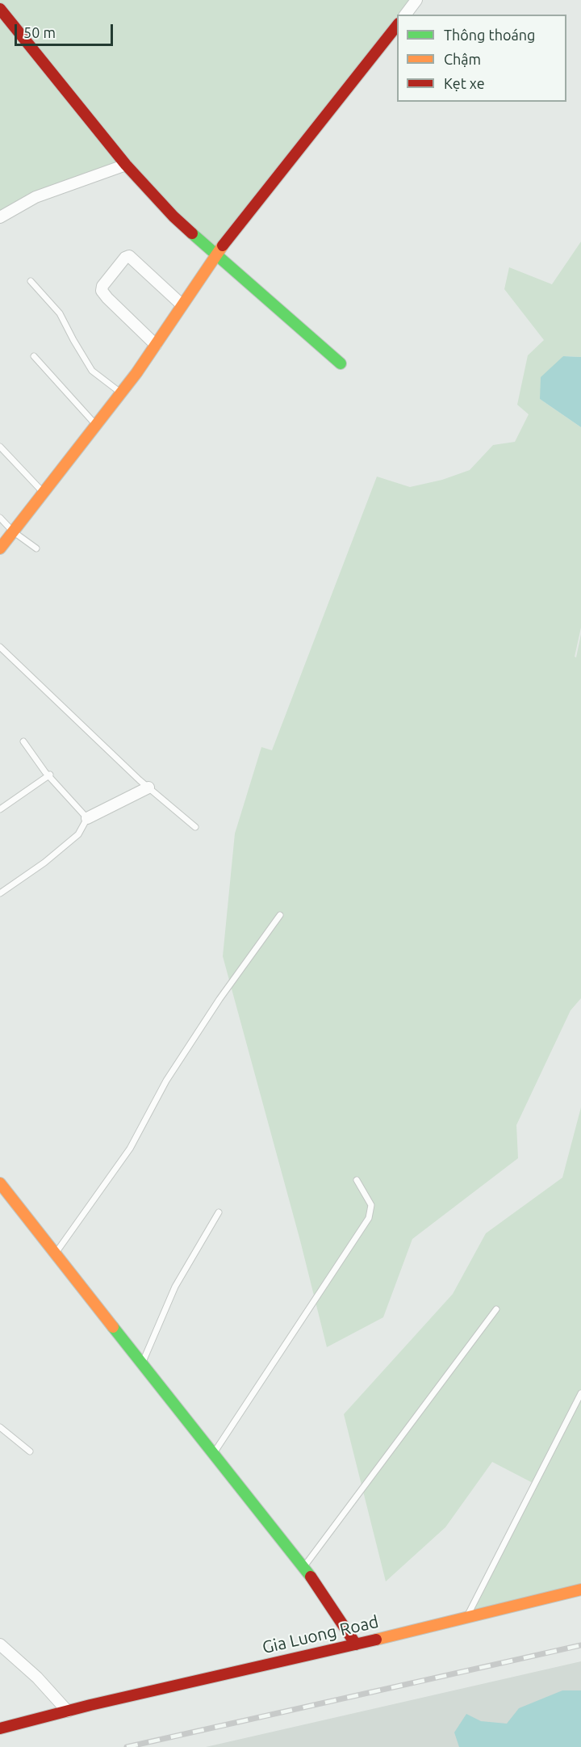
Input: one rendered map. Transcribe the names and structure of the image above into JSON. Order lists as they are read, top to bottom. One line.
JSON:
{"streets":{"street":["Gia Luong Road"]},"legend":["Thông thoáng","Chậm","Kẹt xe"],"scale_bar":"50 m"}
